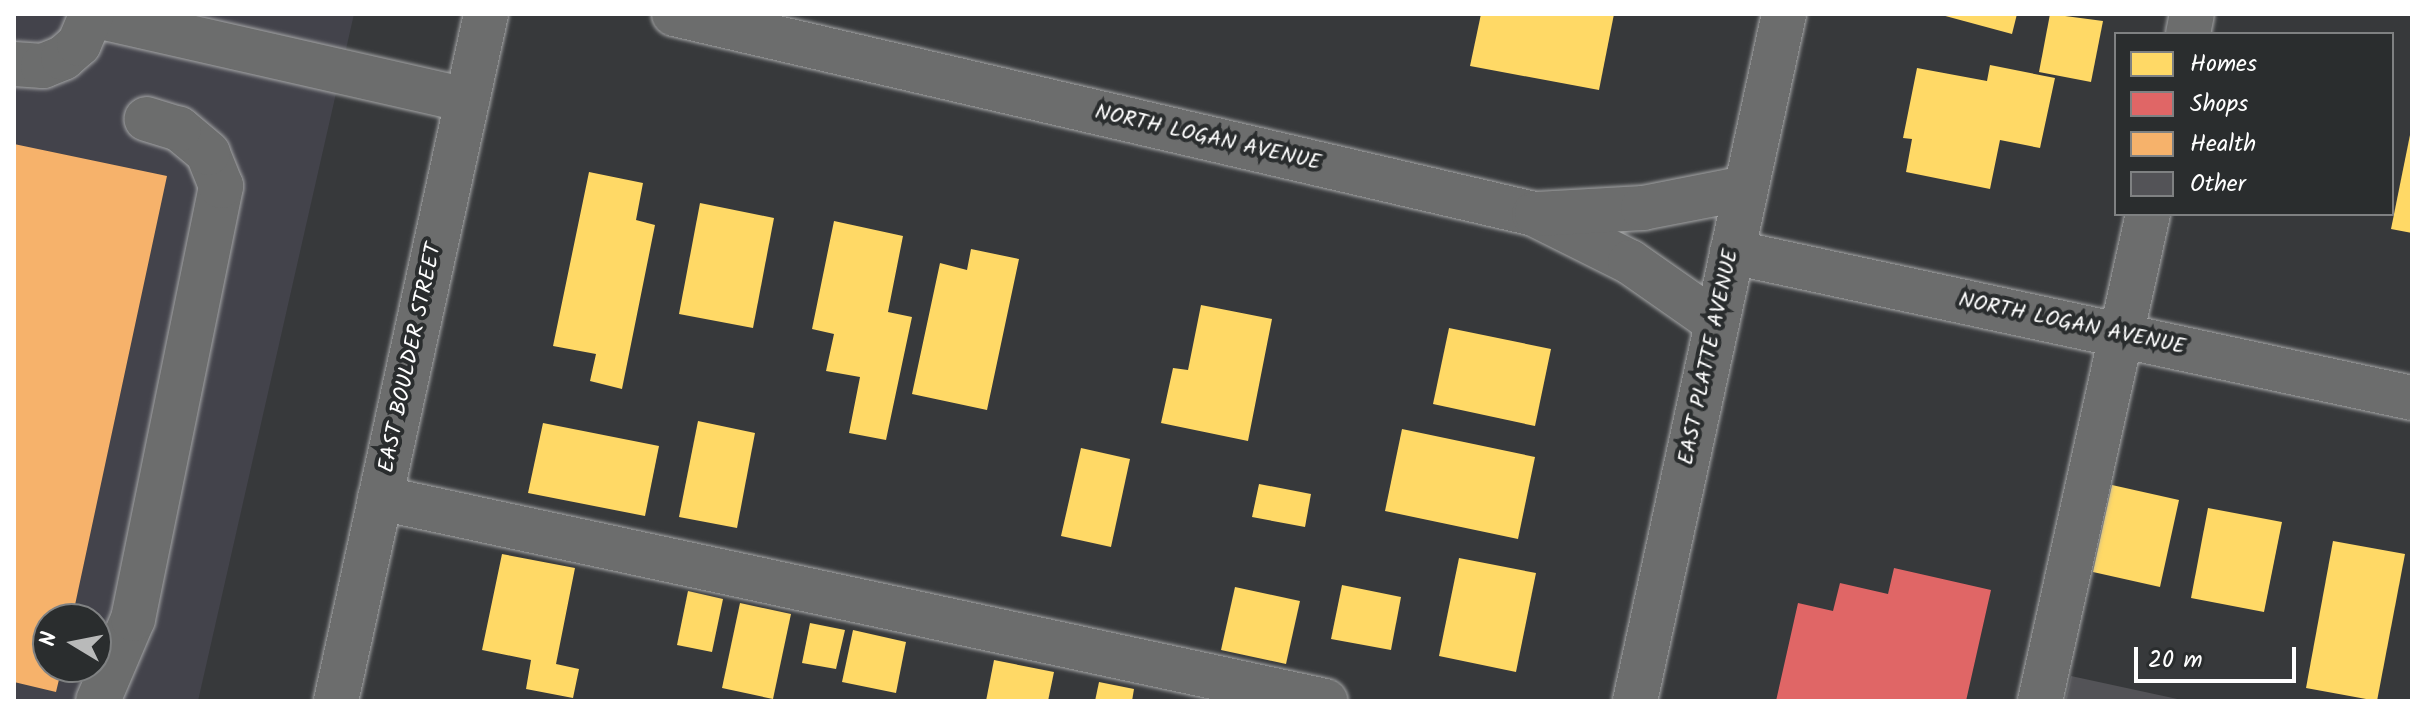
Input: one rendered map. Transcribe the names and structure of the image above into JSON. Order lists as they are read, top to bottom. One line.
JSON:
{"streets":{"street":["NORTH LOGAN AVENUE","EAST PLATTE AVENUE","EAST BOULDER STREET"]},"crossings":[["NORTH LOGAN AVENUE","EAST PLATTE AVENUE"]],"legend":["Homes","Shops","Health","Other"],"scale_bar":"20 m","north":"left"}
